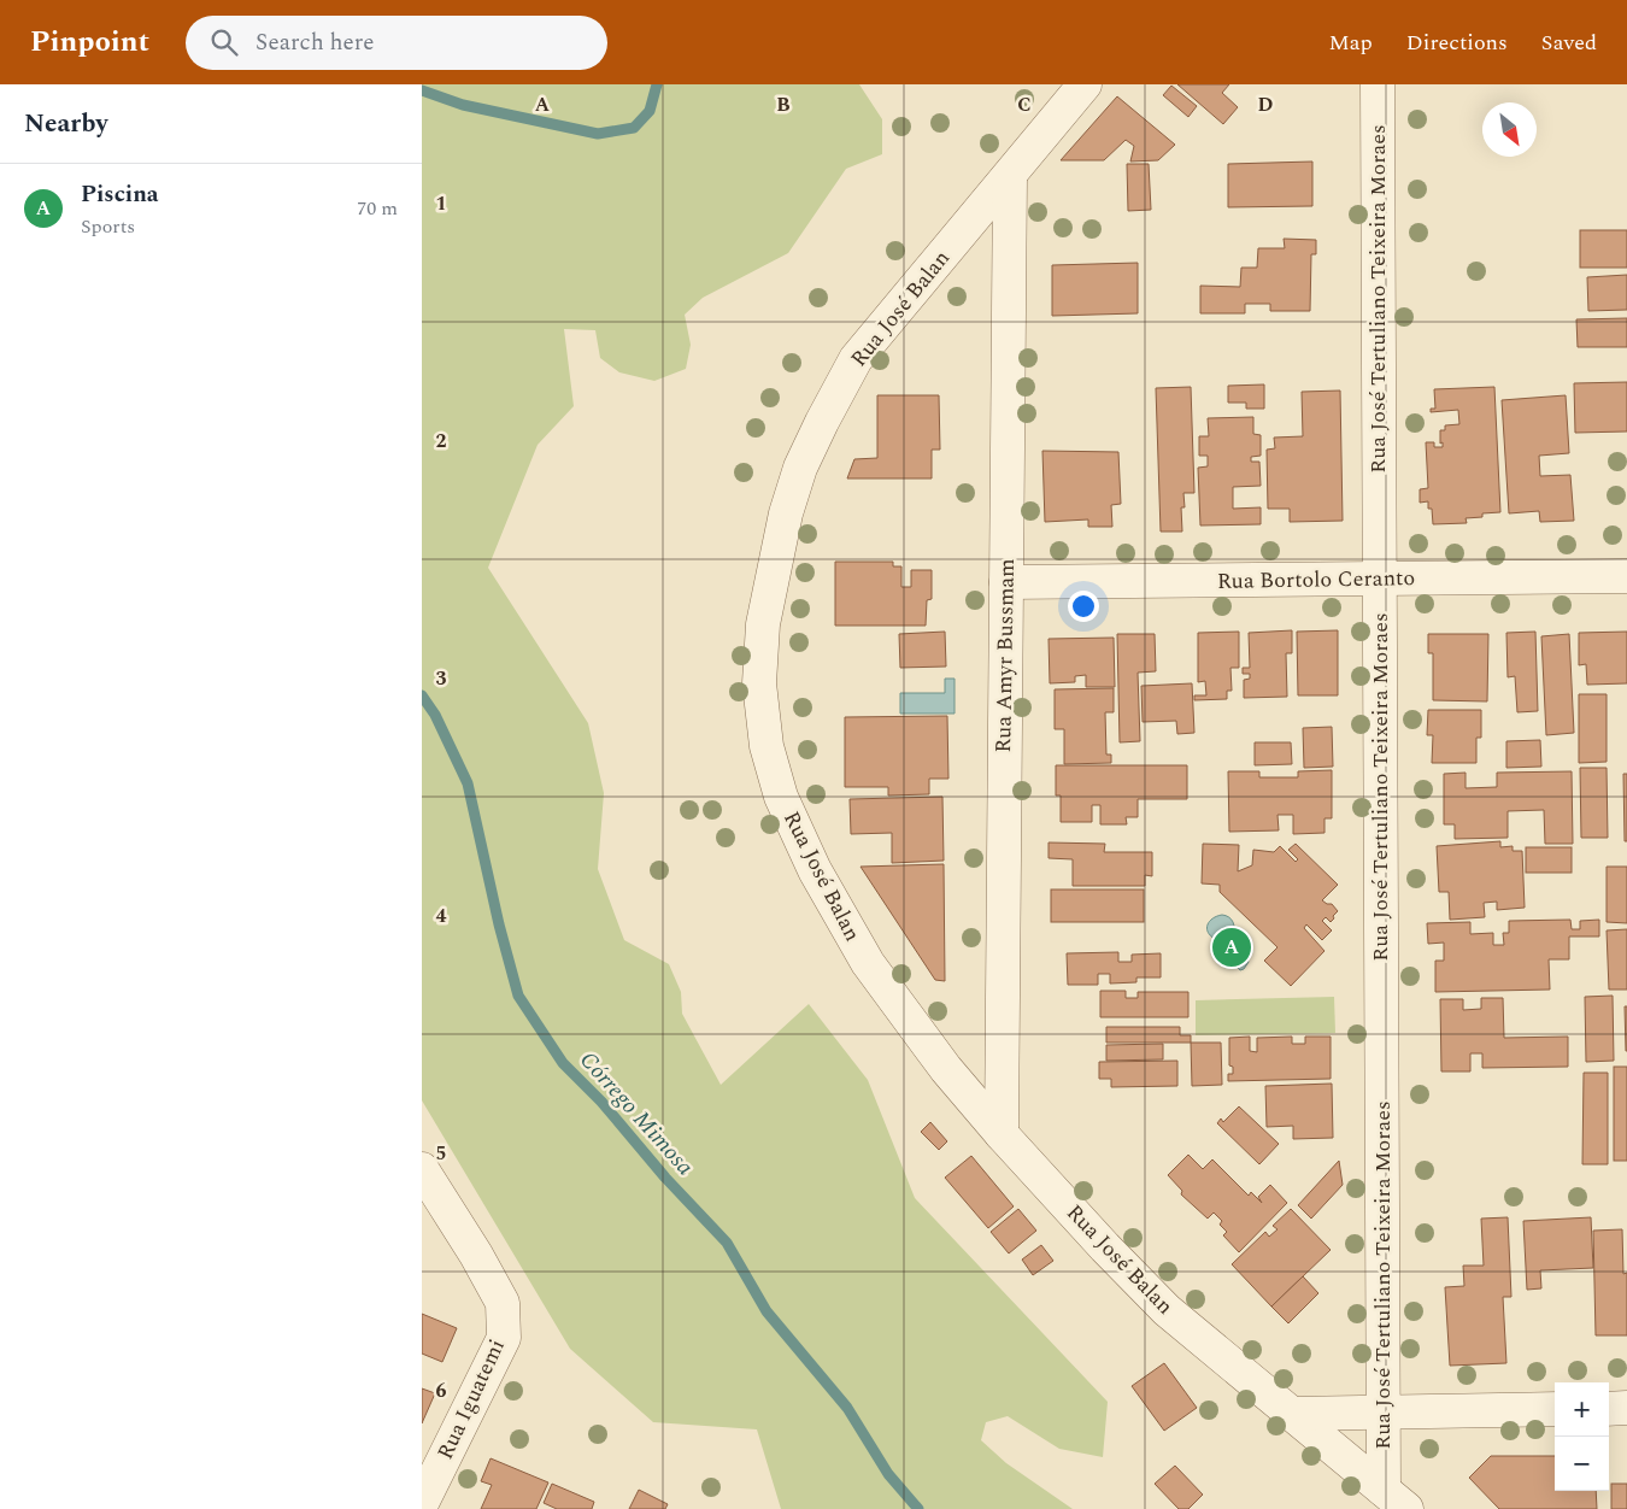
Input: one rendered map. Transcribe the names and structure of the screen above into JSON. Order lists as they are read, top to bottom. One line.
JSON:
{"streets":{"street":["Rua José Tertuliano Teixeira Moraes","Rua José Balan","Rua Bortolo Ceranto","Rua Amyr Bussmam","Rua Iguatemi"]},"crossings":[["Rua José Tertuliano Teixeira Moraes","Rua José Balan"],["Rua José Tertuliano Teixeira Moraes","Rua Bortolo Ceranto"],["Rua José Balan","Rua Amyr Bussmam"],["Rua Bortolo Ceranto","Rua Amyr Bussmam"]],"water":["Córrego Mimosa"],"north":"bottom right","page":{"header":"Pinpoint","search":"Search here","nav":["Map","Directions","Saved"],"heading":"Nearby","list":[{"mark":"A","name":"Piscina","note":"Sports","value":"70 m"}],"pins":"A","map_buttons":["+","−"]},"grid":{"columns":["A","B","C","D"],"rows":["1","2","3","4","5","6"]}}
